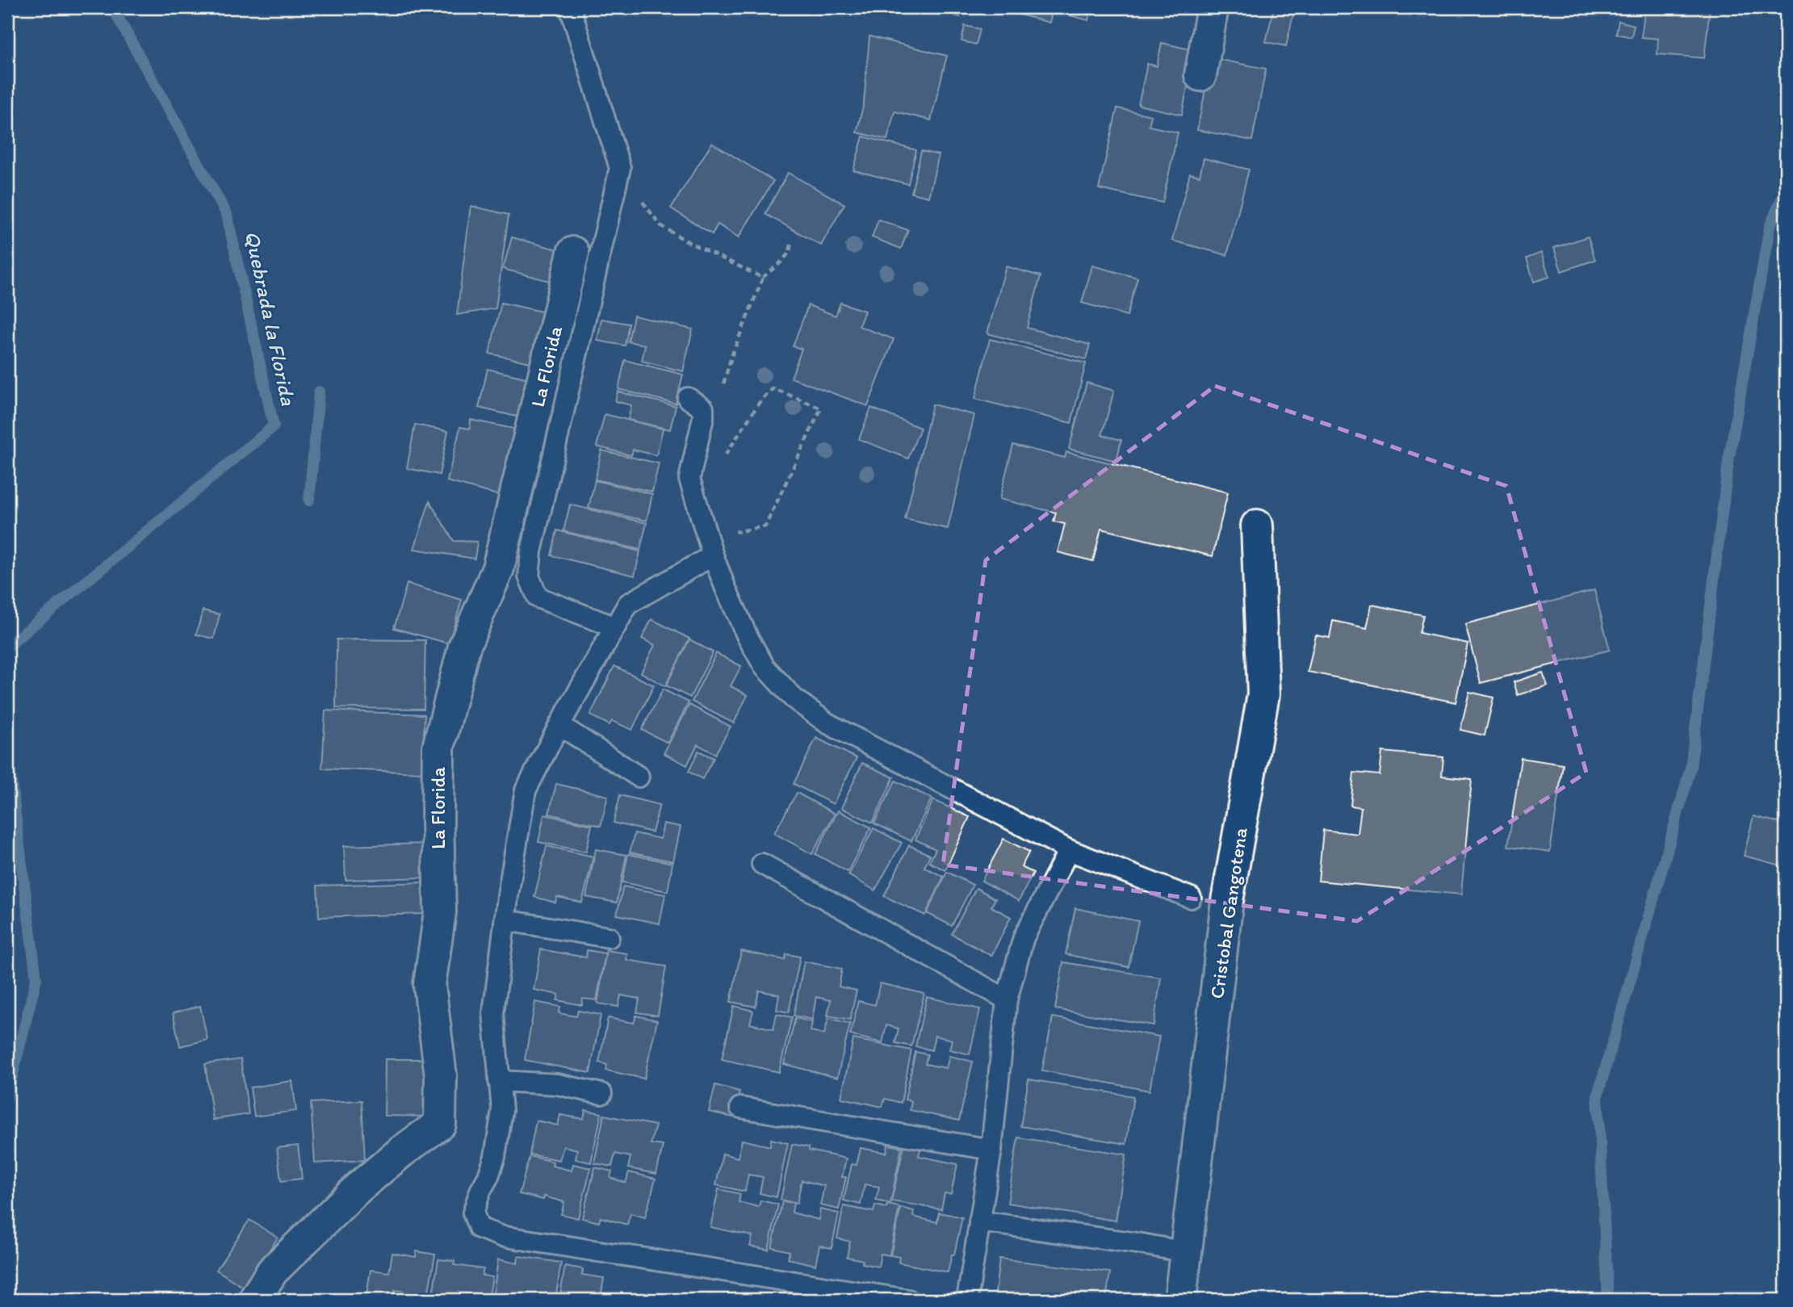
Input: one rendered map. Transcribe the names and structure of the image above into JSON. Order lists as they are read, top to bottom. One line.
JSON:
{"streets":{"street":["La Florida","Cristobal Gangotena"]},"water":["Quebrada la Florida"]}
